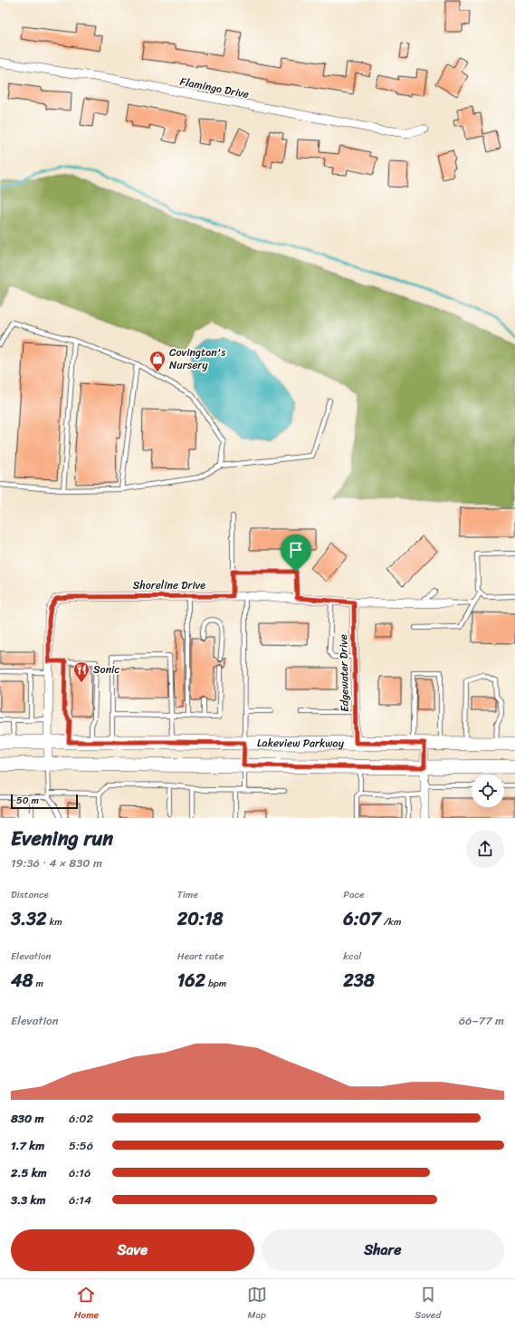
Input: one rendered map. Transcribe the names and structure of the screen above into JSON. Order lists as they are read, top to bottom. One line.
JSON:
{"streets":{"main road":["Lakeview Parkway"],"street":["Flamingo Drive","Shoreline Drive","Edgewater Drive"]},"crossings":[["Shoreline Drive","Edgewater Drive"],["Shoreline Drive","Lakeview Parkway"],["Edgewater Drive","Lakeview Parkway"]],"places":{"shop":["Covington's Nursery"],"restaurant":["Sonic"]},"scale_bar":"50 m","page":{"scale":"50 m","heading":["Evening run","19:36 · 4 × 830 m"],"stats":[["Distance","3.32 km"],["Time","20:18"],["Pace","6:07 /km"],["Elevation","48 m"],["Heart rate","162 bpm"],["kcal","238"]],"chart":["Elevation","66–77 m"],"list":[{"name":"830 m","note":"6:02"},{"name":"1.7 km","note":"5:56"},{"name":"2.5 km","note":"6:16"},{"name":"3.3 km","note":"6:14"}],"buttons":["Save","Share"],"tabs":["Home","Map","Saved"]}}
